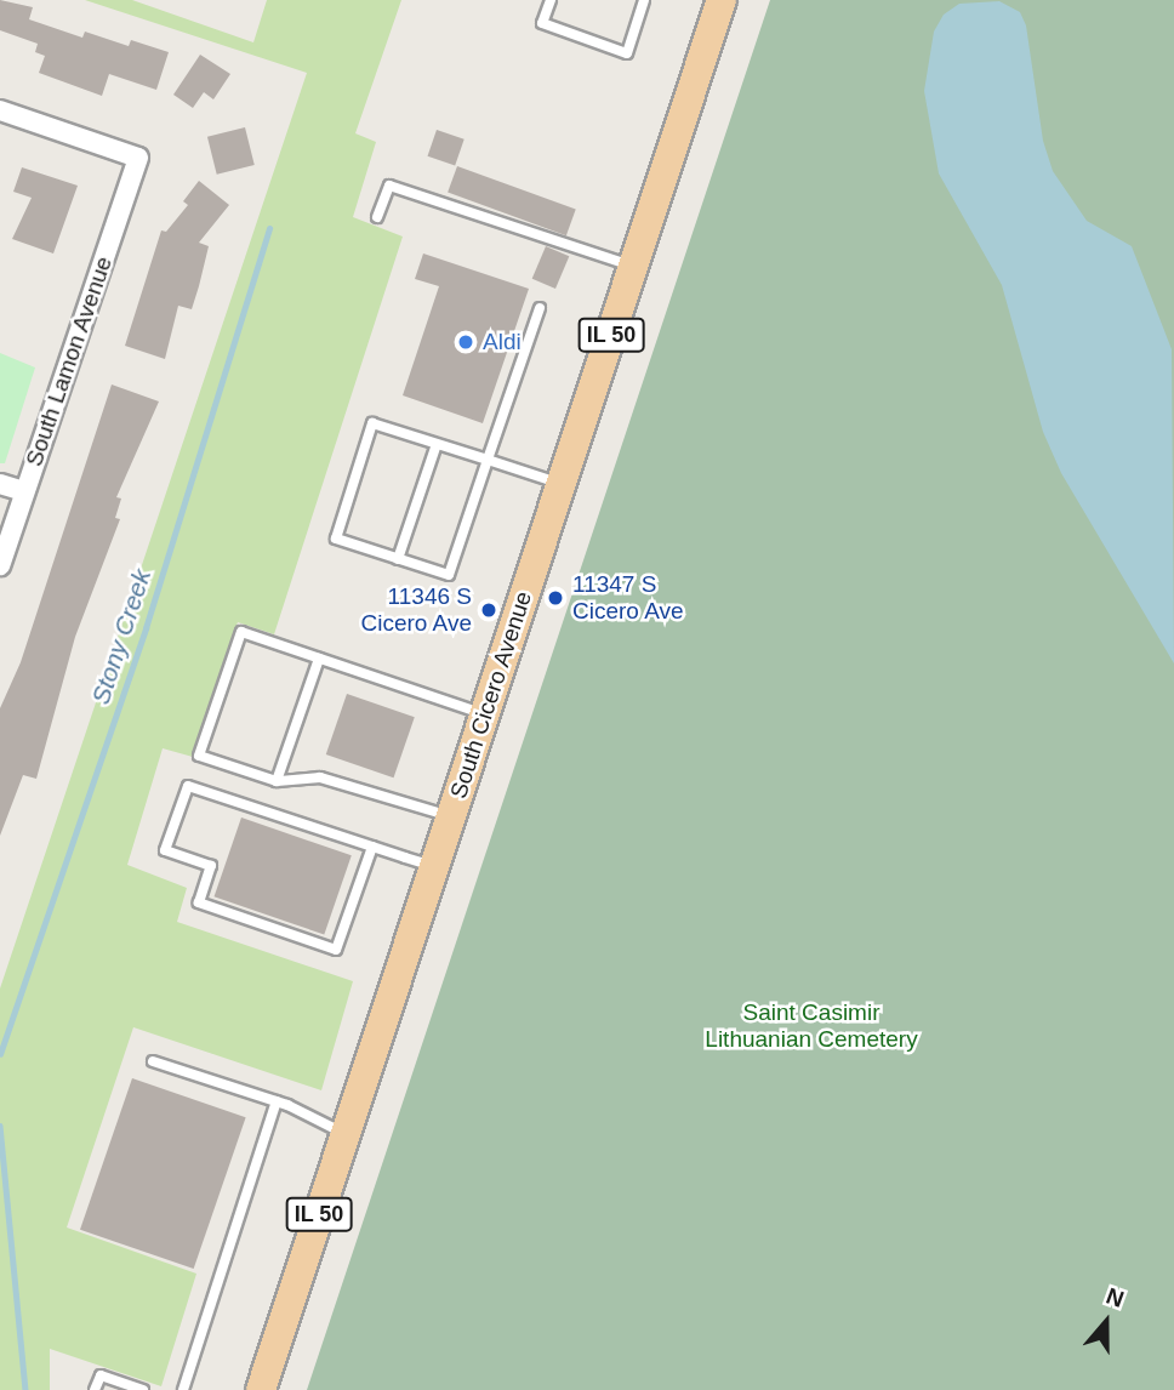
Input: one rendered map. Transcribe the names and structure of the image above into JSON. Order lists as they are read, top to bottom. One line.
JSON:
{"streets":{"main road":["IL 50","South Cicero Avenue"],"street":["South Lamon Avenue"]},"water":["Stony Creek"],"parks":["Saint Casimir Lithuanian Cemetery"],"places":["Aldi","11347 S Cicero Ave","11346 S Cicero Ave"],"north":"top"}
